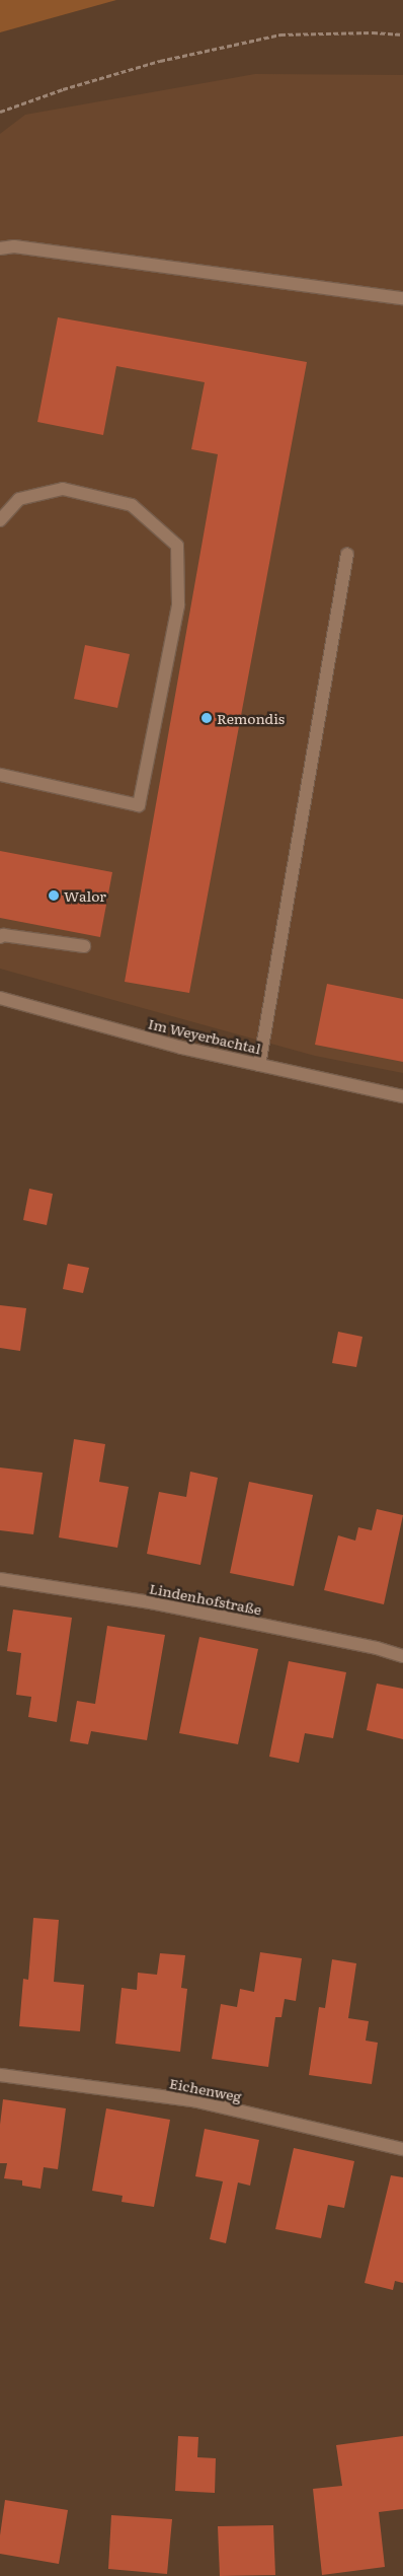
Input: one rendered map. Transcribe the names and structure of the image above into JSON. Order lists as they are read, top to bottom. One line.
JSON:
{"streets":{"street":["Im Weyerbachtal","Lindenhofstraße","Eichenweg"]},"places":["Remondis","Walor"]}
